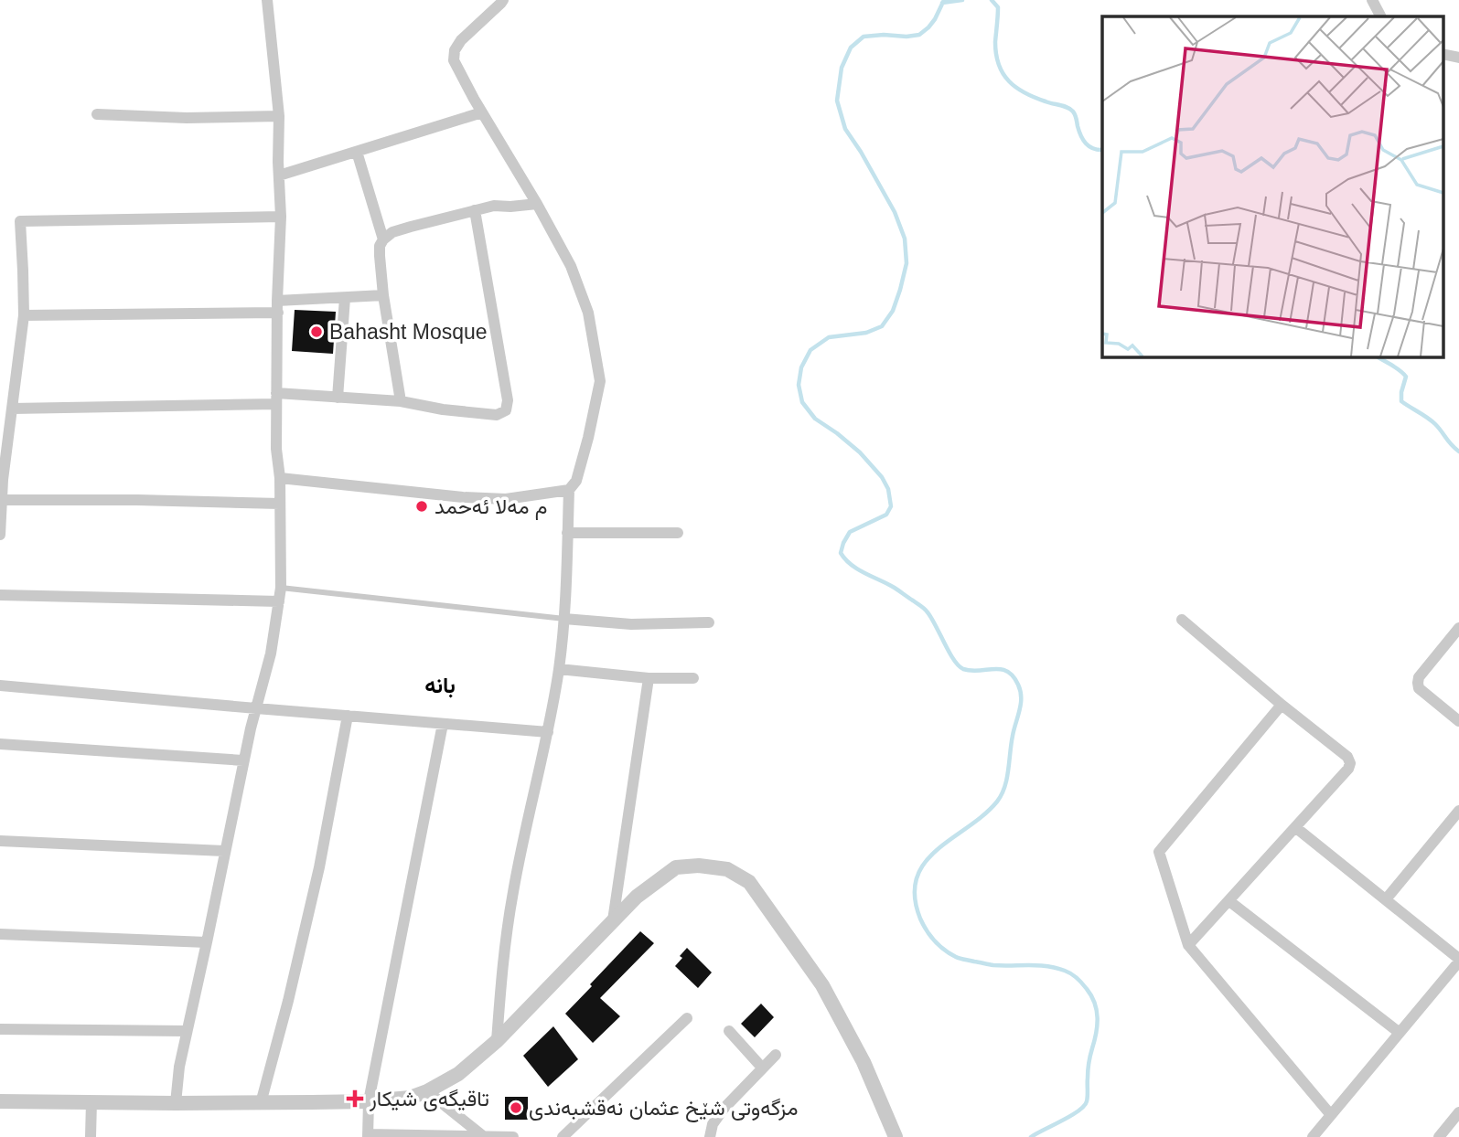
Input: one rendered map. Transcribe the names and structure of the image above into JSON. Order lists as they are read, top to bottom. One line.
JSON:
{"districts":["بانە"],"places":{"other":["Bahasht Mosque","م مەلا ئەحمد","مزگەوتی شێخ عثمان نەقشبەندی"],"health":["تاقیگەی شیکار"]}}
